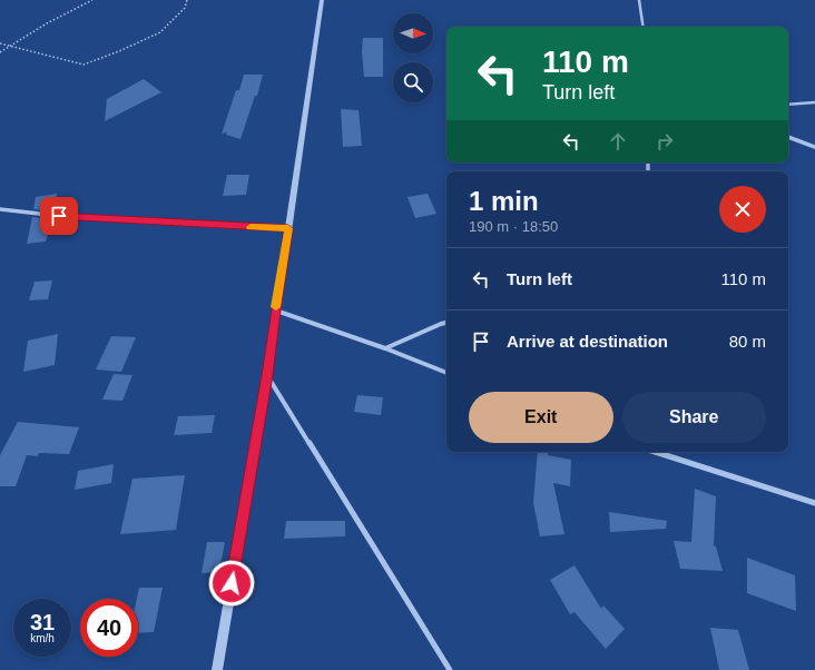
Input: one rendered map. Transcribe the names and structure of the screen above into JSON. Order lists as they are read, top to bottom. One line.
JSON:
{"north":"right","page":{"turn":["110 m","Turn left"],"heading":["1 min","190 m · 18:50"],"list":[{"name":"Turn left","value":"110 m"},{"name":"Arrive at destination","value":"80 m"}],"buttons":["Exit","Share"],"speed":"31 km/h","limit":"40"}}
